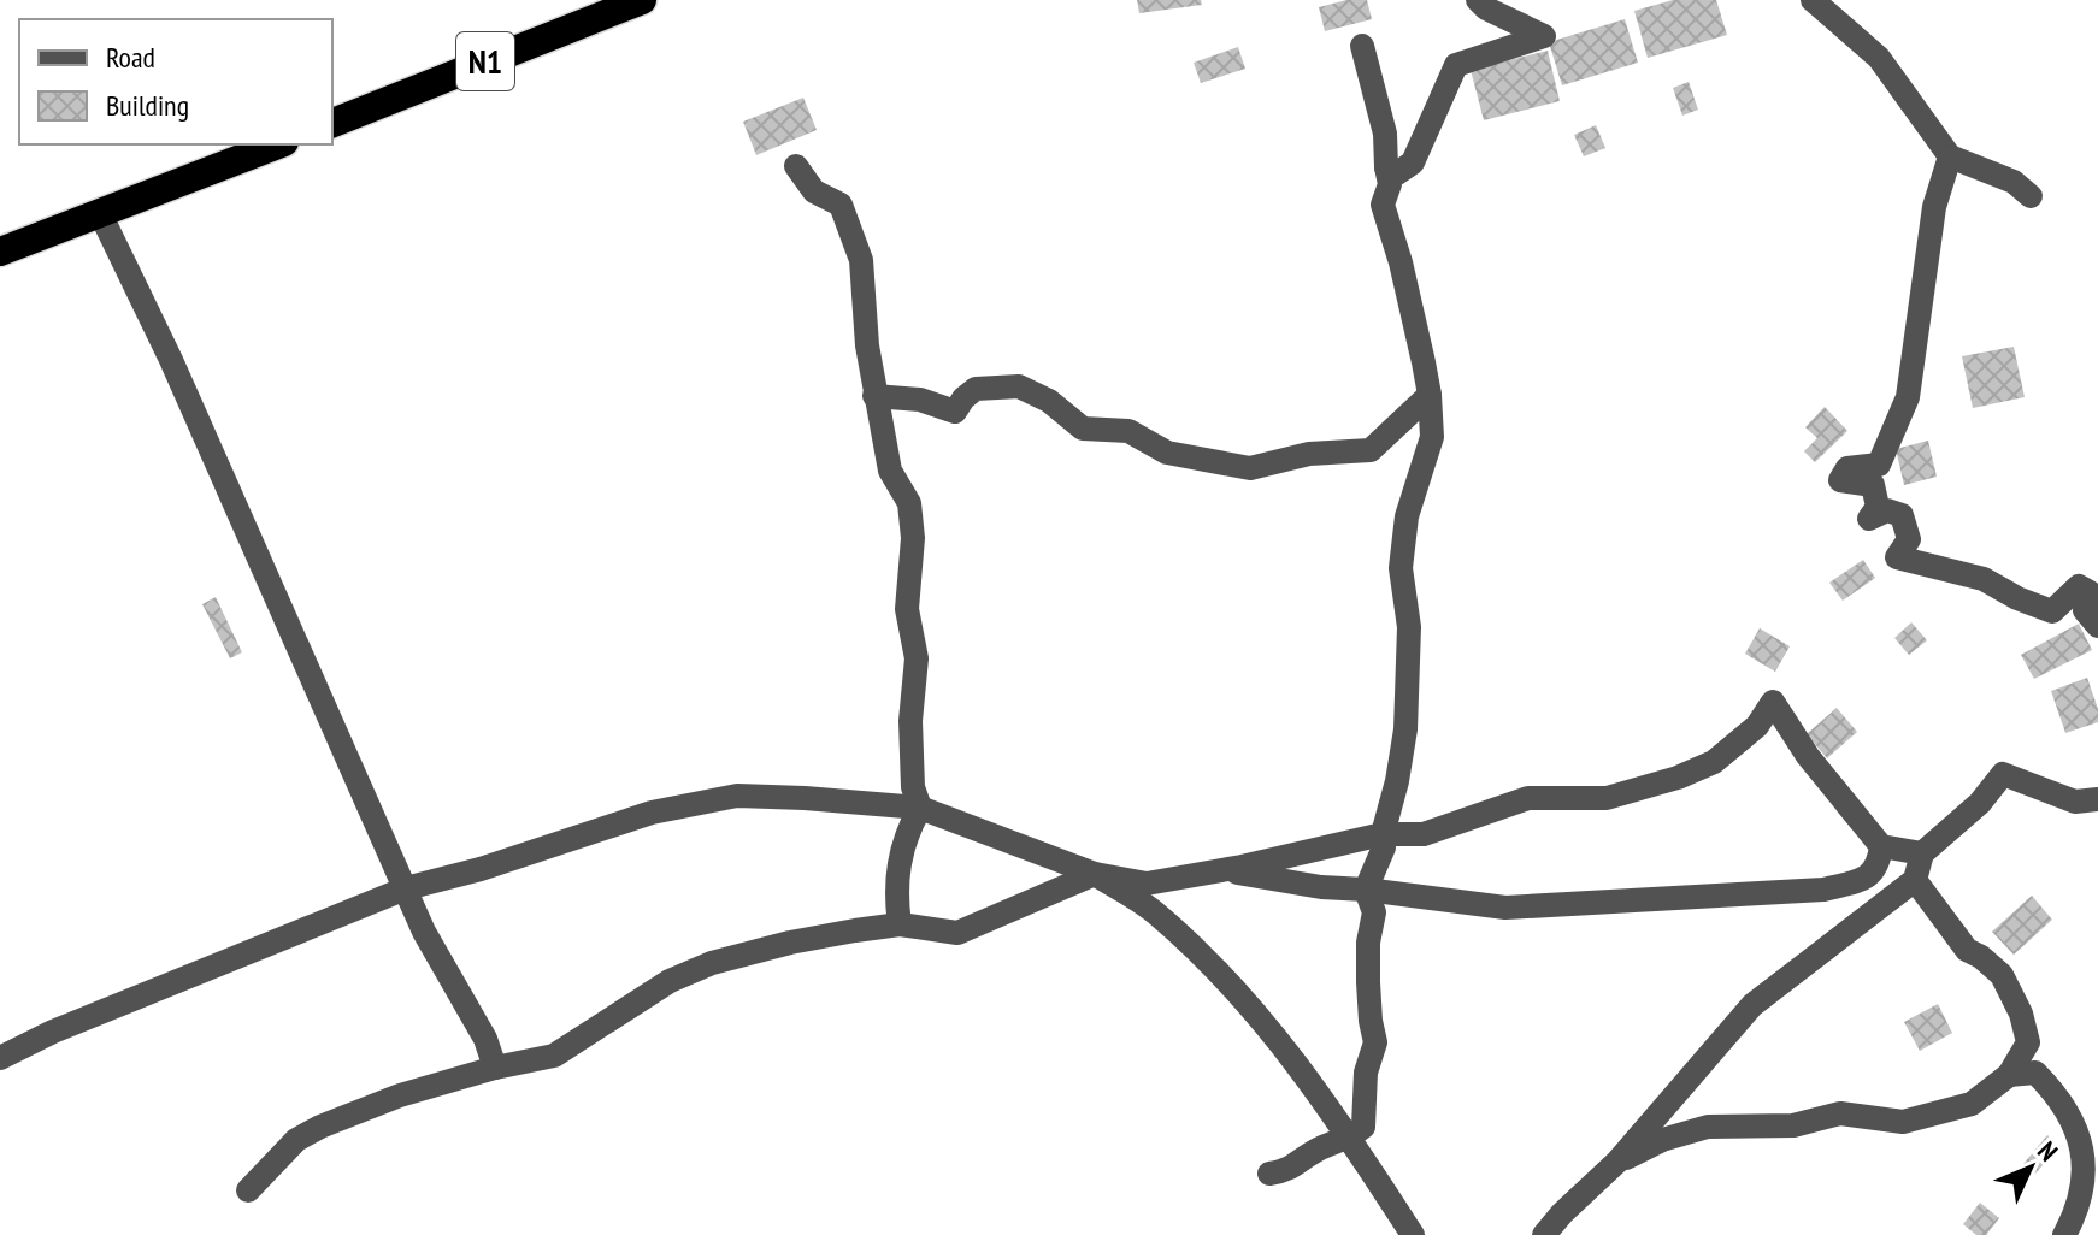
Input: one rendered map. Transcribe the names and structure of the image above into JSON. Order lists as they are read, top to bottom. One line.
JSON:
{"streets":{"highway":["N1"]},"legend":["Road","Building"],"north":"top right"}
